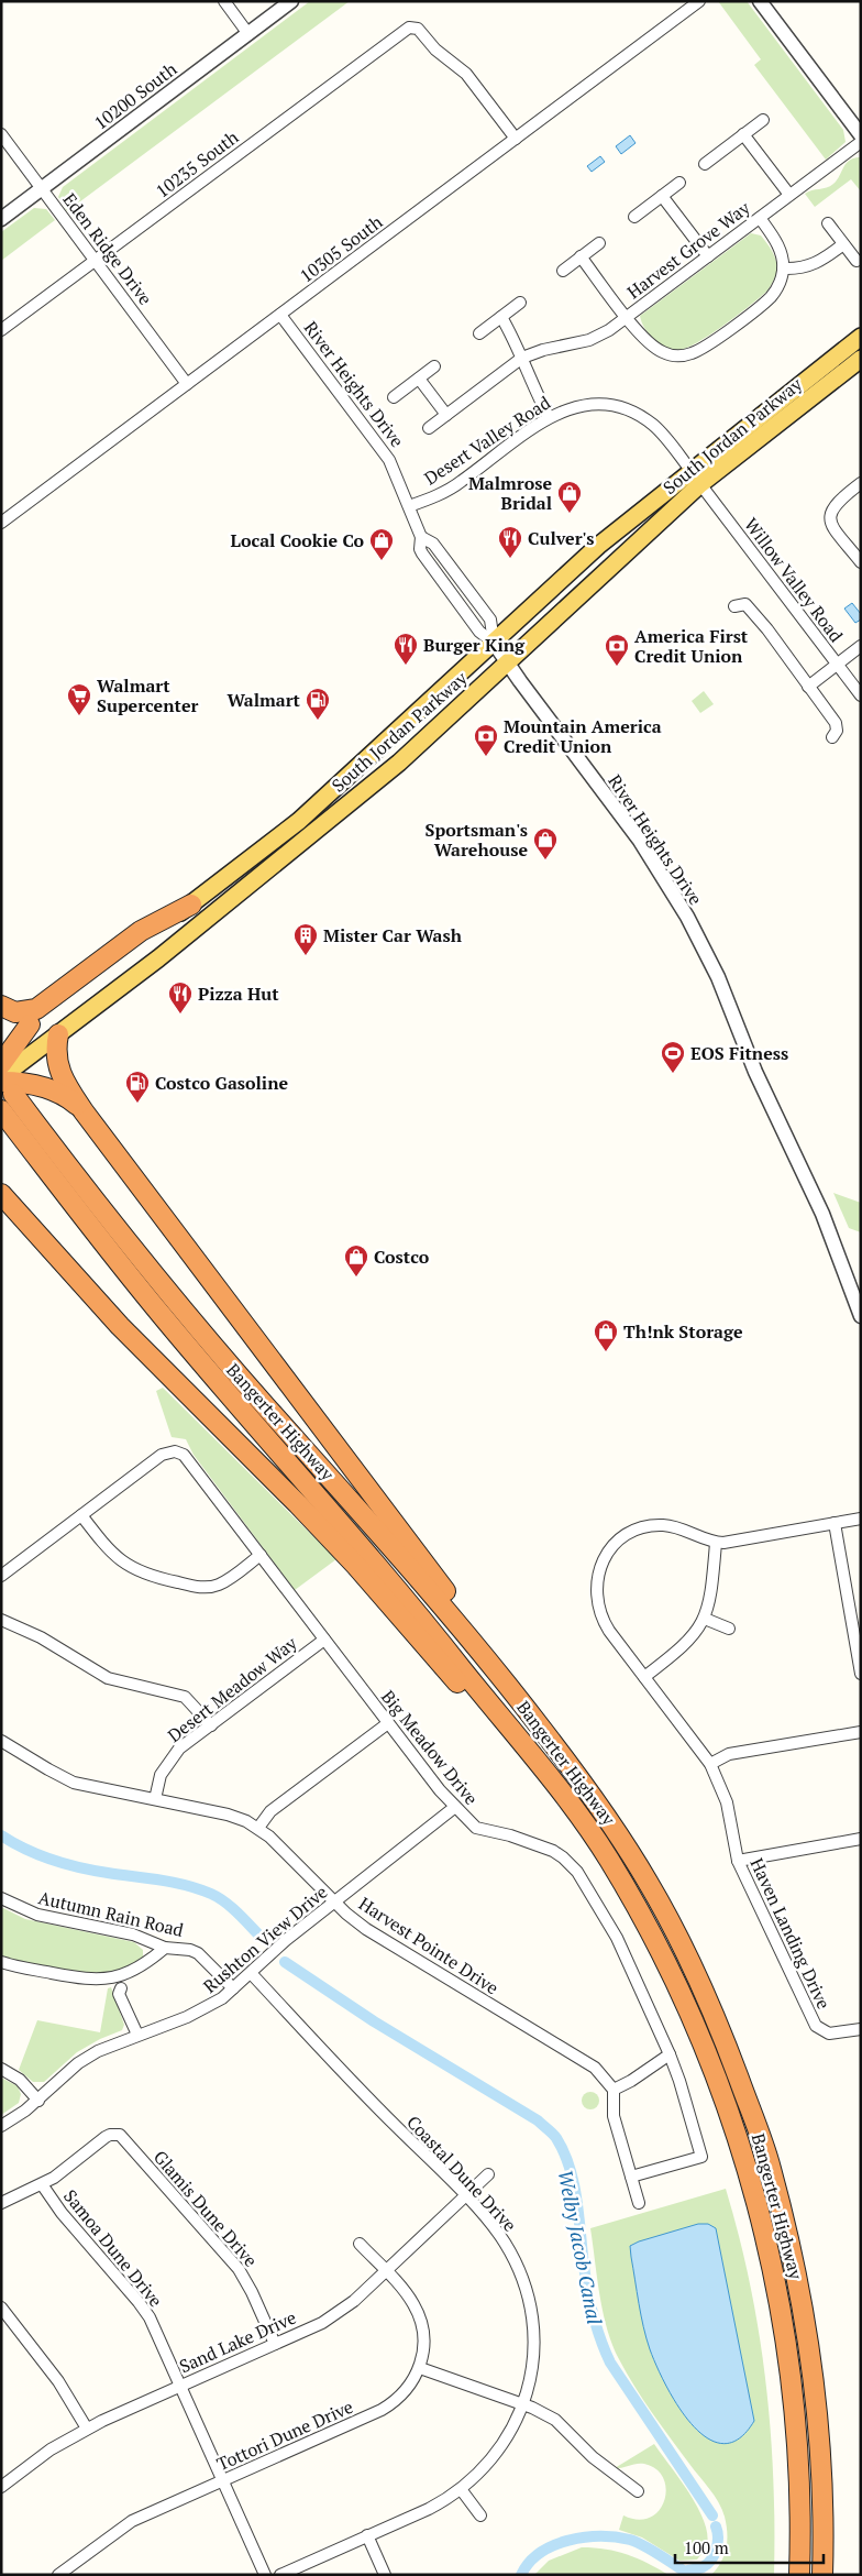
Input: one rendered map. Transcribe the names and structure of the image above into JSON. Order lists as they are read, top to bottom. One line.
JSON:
{"streets":{"highway":["Bangerter Highway"],"main road":["South Jordan Parkway"],"street":["10200 South","10235 South","Eden Ridge Drive","10305 South","Harvest Grove Way","River Heights Drive","Desert Valley Road","Willow Valley Road","Desert Meadow Way","Big Meadow Drive","Autumn Rain Road","Haven Landing Drive","Rushton View Drive","Harvest Pointe Drive","Coastal Dune Drive","Glamis Dune Drive","Samoa Dune Drive","Sand Lake Drive","Tottori Dune Drive"]},"crossings":[["10200 South","Eden Ridge Drive"],["10235 South","Eden Ridge Drive"],["10235 South","10305 South"],["Eden Ridge Drive","10305 South"],["10305 South","River Heights Drive"],["River Heights Drive","South Jordan Parkway"],["River Heights Drive","Desert Valley Road"],["South Jordan Parkway","Desert Valley Road"],["South Jordan Parkway","Willow Valley Road"],["South Jordan Parkway","Bangerter Highway"],["Desert Meadow Way","Big Meadow Drive"],["Desert Meadow Way","Harvest Pointe Drive"],["Big Meadow Drive","Rushton View Drive"],["Autumn Rain Road","Rushton View Drive"],["Rushton View Drive","Harvest Pointe Drive"],["Rushton View Drive","Coastal Dune Drive"],["Coastal Dune Drive","Sand Lake Drive"],["Glamis Dune Drive","Samoa Dune Drive"],["Glamis Dune Drive","Sand Lake Drive"],["Samoa Dune Drive","Sand Lake Drive"],["Samoa Dune Drive","Tottori Dune Drive"],["Sand Lake Drive","Tottori Dune Drive"]],"water":["Welby Jacob Canal"],"places":{"shop":["Malmrose Bridal","Local Cookie Co","Sportsman's Warehouse","Costco","Th!nk Storage"],"restaurant":["Culver's","Burger King","Pizza Hut"],"bank":["America First Credit Union","Mountain America Credit Union"],"supermarket":["Walmart Supercenter"],"fuel station":["Walmart","Costco Gasoline"],"building":["Mister Car Wash"],"sports":["EOS Fitness"]},"scale_bar":"100 m"}
